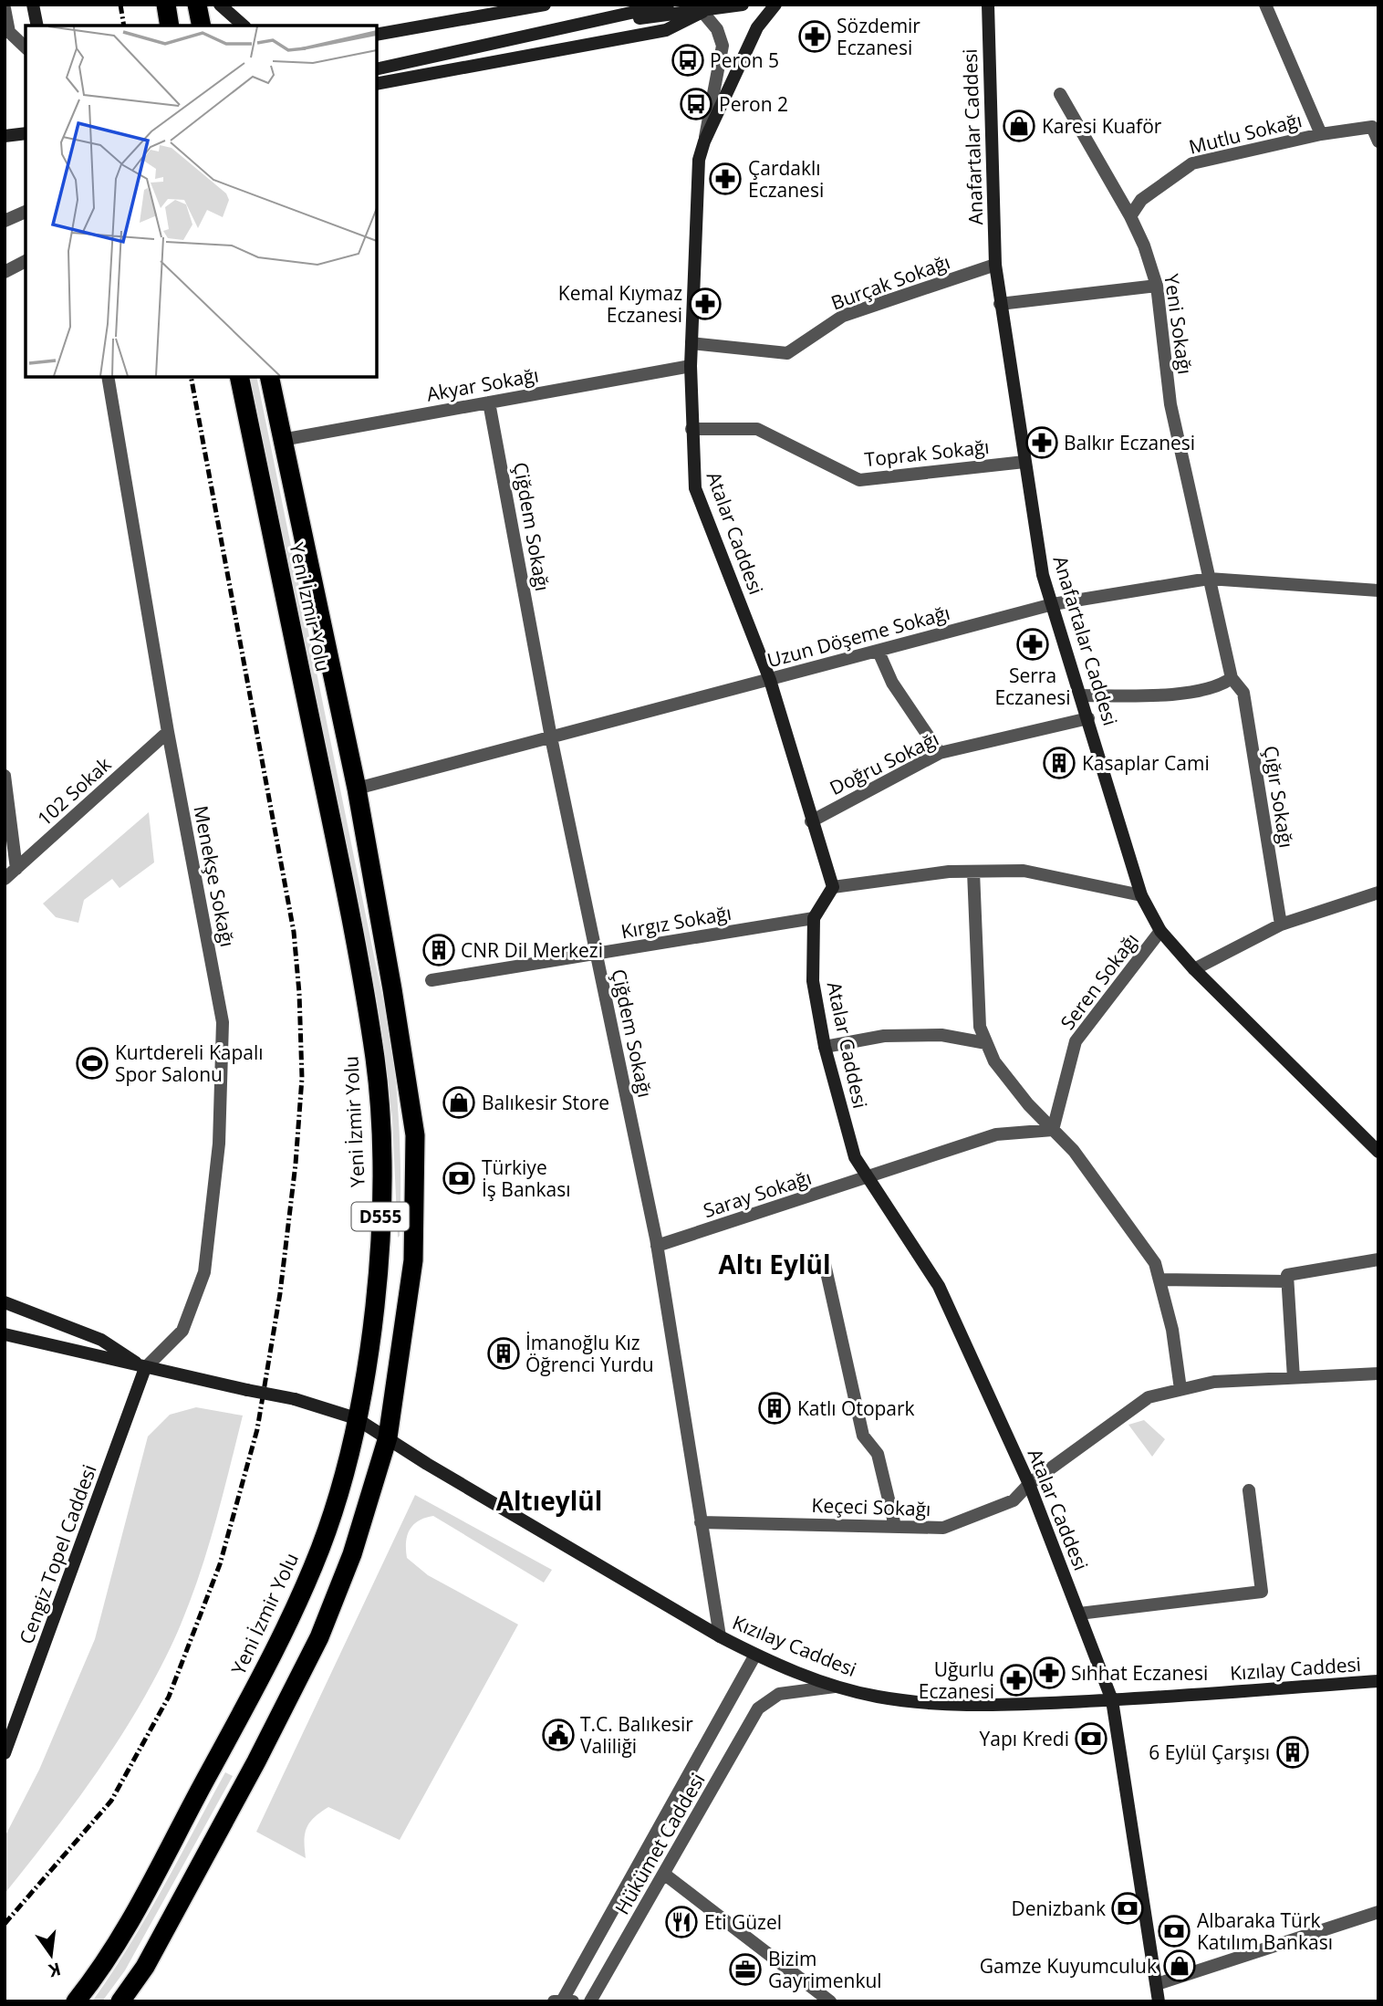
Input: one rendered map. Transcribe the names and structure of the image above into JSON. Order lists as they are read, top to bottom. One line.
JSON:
{"streets":{"highway":["Yeni İzmir Yolu","D555"],"main road":["Anafartalar Caddesi","Atalar Caddesi","Cengiz Topel Caddesi","Kızılay Caddesi"],"street":["Mutlu Sokağı","Burçak Sokağı","Yeni Sokağı","Akyar Sokağı","Toprak Sokağı","Çiğdem Sokağı","Uzun Döşeme Sokağı","Doğru Sokağı","102 Sokak","Çığır Sokağı","Menekşe Sokağı","Kırgız Sokağı","Seren Sokağı","Saray Sokağı","Keçeci Sokağı","Hükümet Caddesi"]},"crossings":[["Mutlu Sokağı","Yeni Sokağı"],["Anafartalar Caddesi","Burçak Sokağı"],["Anafartalar Caddesi","Toprak Sokağı"],["Anafartalar Caddesi","Uzun Döşeme Sokağı"],["Anafartalar Caddesi","Doğru Sokağı"],["Anafartalar Caddesi","Seren Sokağı"],["Burçak Sokağı","Atalar Caddesi"],["Yeni Sokağı","Uzun Döşeme Sokağı"],["Yeni Sokağı","Çığır Sokağı"],["Akyar Sokağı","Çiğdem Sokağı"],["Akyar Sokağı","Atalar Caddesi"],["Akyar Sokağı","Yeni İzmir Yolu"],["Toprak Sokağı","Atalar Caddesi"],["Çiğdem Sokağı","Uzun Döşeme Sokağı"],["Çiğdem Sokağı","Kırgız Sokağı"],["Çiğdem Sokağı","Saray Sokağı"],["Çiğdem Sokağı","Keçeci Sokağı"],["Çiğdem Sokağı","Kızılay Caddesi"],["Atalar Caddesi","Uzun Döşeme Sokağı"],["Atalar Caddesi","Doğru Sokağı"],["Atalar Caddesi","Kırgız Sokağı"],["Atalar Caddesi","Saray Sokağı"],["Atalar Caddesi","Keçeci Sokağı"],["Atalar Caddesi","Kızılay Caddesi"],["Yeni İzmir Yolu","Uzun Döşeme Sokağı"],["Yeni İzmir Yolu","Kızılay Caddesi"],["Uzun Döşeme Sokağı","Çığır Sokağı"],["102 Sokak","Menekşe Sokağı"],["Menekşe Sokağı","Cengiz Topel Caddesi"],["Menekşe Sokağı","Kızılay Caddesi"],["Cengiz Topel Caddesi","Kızılay Caddesi"],["Kızılay Caddesi","Hükümet Caddesi"]],"districts":["Altı Eylül","Altıeylül"],"places":{"pharmacy":["Sözdemir Eczanesi","Çardaklı Eczanesi","Kemal Kıymaz Eczanesi","Balkır Eczanesi","Serra Eczanesi","Sıhhat Eczanesi","Uğurlu Eczanesi"],"bus stop":["Peron 5","Peron 2"],"shop":["Karesi Kuaför","Balıkesir Store","Gamze Kuyumculuk"],"building":["Kasaplar Cami","CNR Dil Merkezi","İmanoğlu Kız Öğrenci Yurdu","Katlı Otopark","6 Eylül Çarşısı"],"sports":["Kurtdereli Kapalı Spor Salonu"],"bank":["Türkiye İş Bankası","Yapı Kredi","Denizbank","Albaraka Türk Katılım Bankası"],"public building":["T.C. Balıkesir Valiliği"],"restaurant":["Eti Güzel"],"office":["Bizim Gayrimenkul"]},"north":"bottom"}
